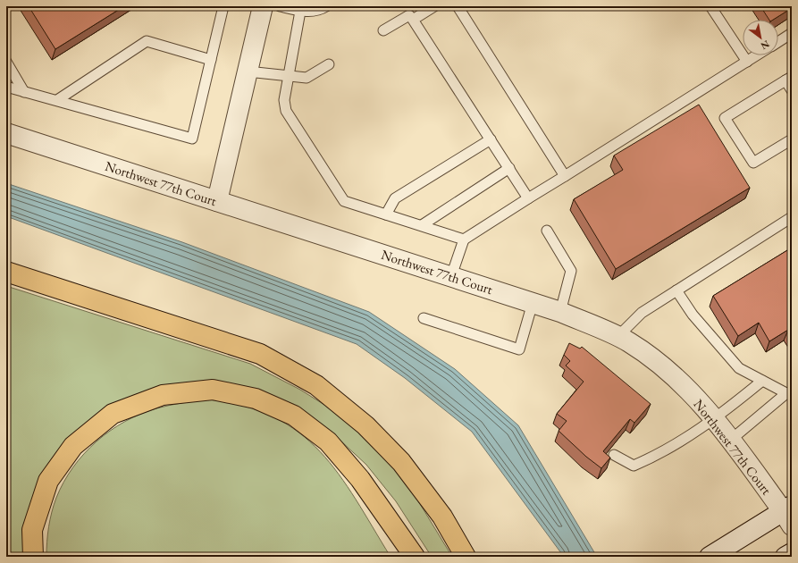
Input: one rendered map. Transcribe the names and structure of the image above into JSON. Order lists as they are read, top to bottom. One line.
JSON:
{"streets":{"street":["Northwest 77th Court"]},"north":"bottom right"}
